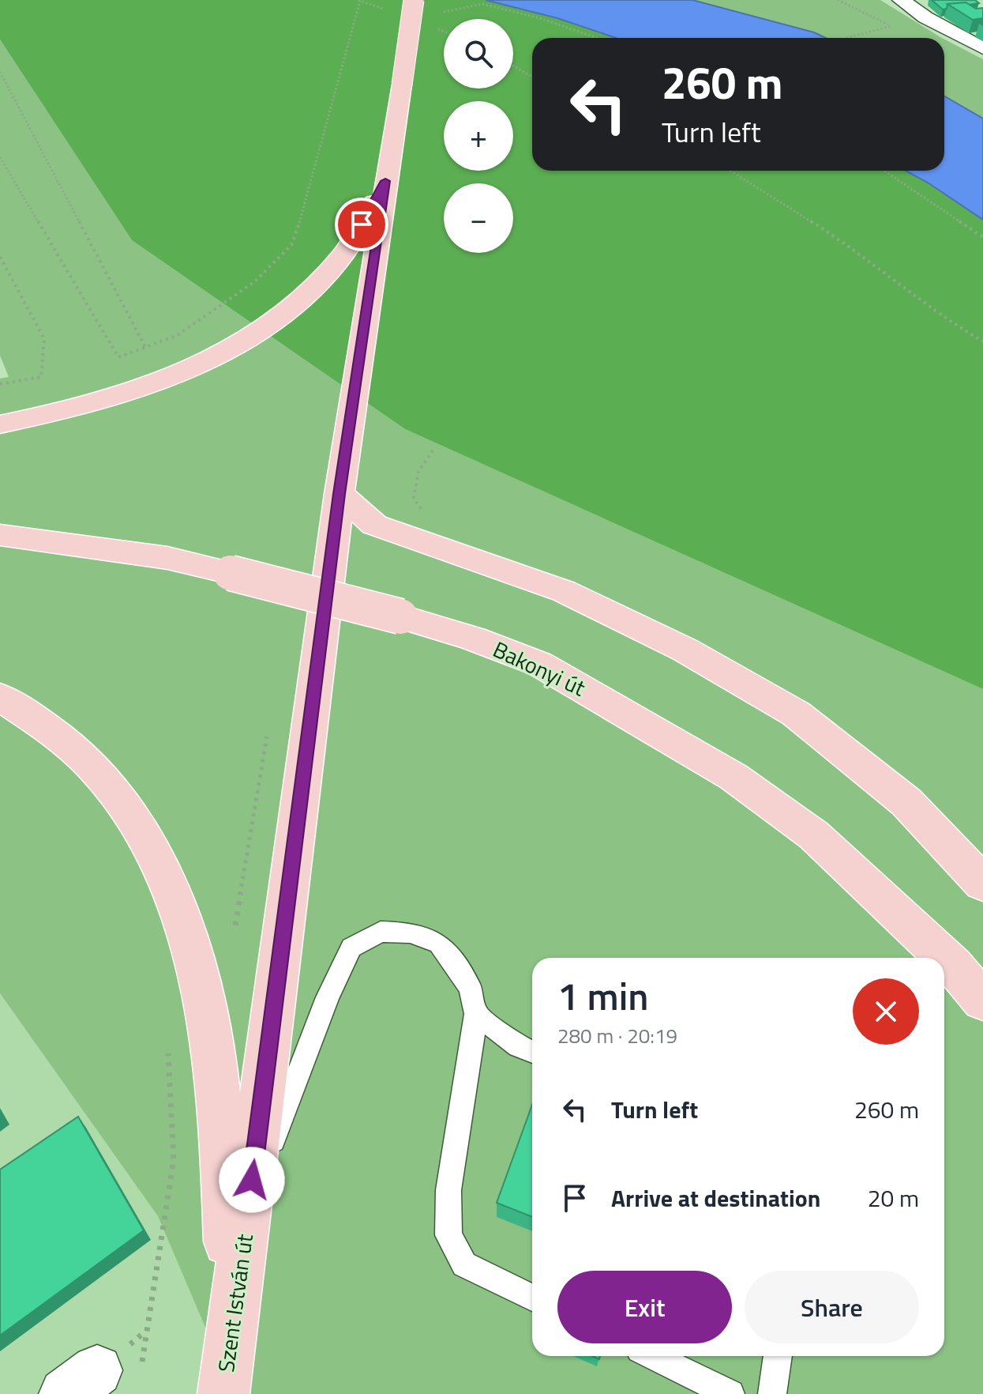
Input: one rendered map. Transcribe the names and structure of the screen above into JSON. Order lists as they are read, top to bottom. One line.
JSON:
{"streets":{"main road":["Bakonyi út","Szent István út"]},"page":{"map_buttons":["+","−"],"turn":["260 m","Turn left"],"heading":["1 min","280 m · 20:19"],"list":[{"name":"Turn left","value":"260 m"},{"name":"Arrive at destination","value":"20 m"}],"buttons":["Exit","Share"]}}
